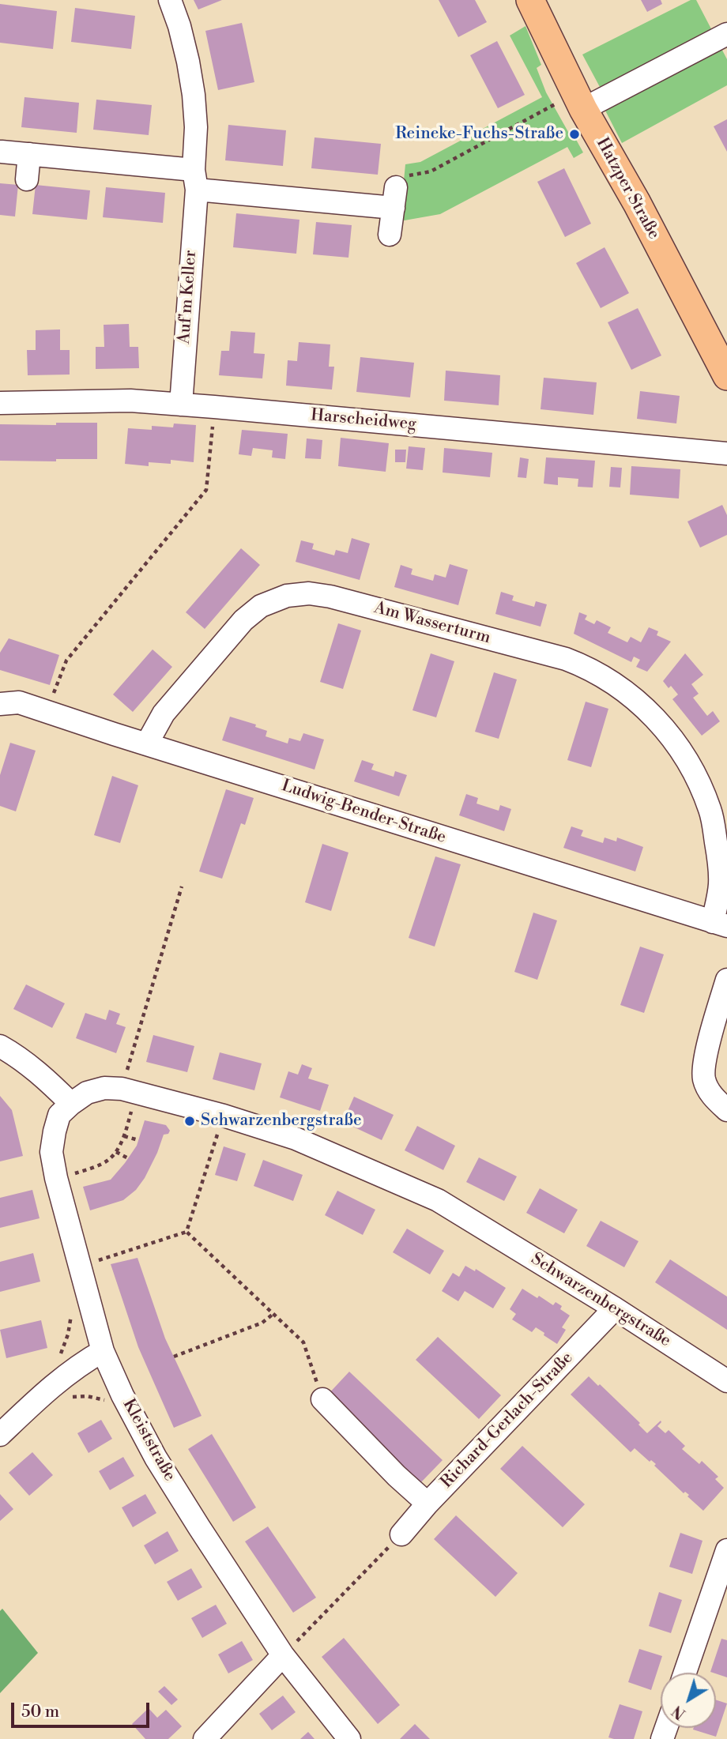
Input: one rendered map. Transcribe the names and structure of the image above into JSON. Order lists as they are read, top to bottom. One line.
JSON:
{"streets":{"main road":["Hatzper Straße"],"street":["Auf'm Keller","Harscheidweg","Am Wasserturm","Ludwig-Bender-Straße","Schwarzenbergstraße","Richard-Gerlach-Straße","Kleiststraße"]},"crossings":[["Auf'm Keller","Harscheidweg"],["Am Wasserturm","Ludwig-Bender-Straße"],["Schwarzenbergstraße","Richard-Gerlach-Straße"],["Schwarzenbergstraße","Kleiststraße"]],"places":["Reineke-Fuchs-Straße","Schwarzenbergstraße"],"scale_bar":"50 m","north":"bottom left"}
